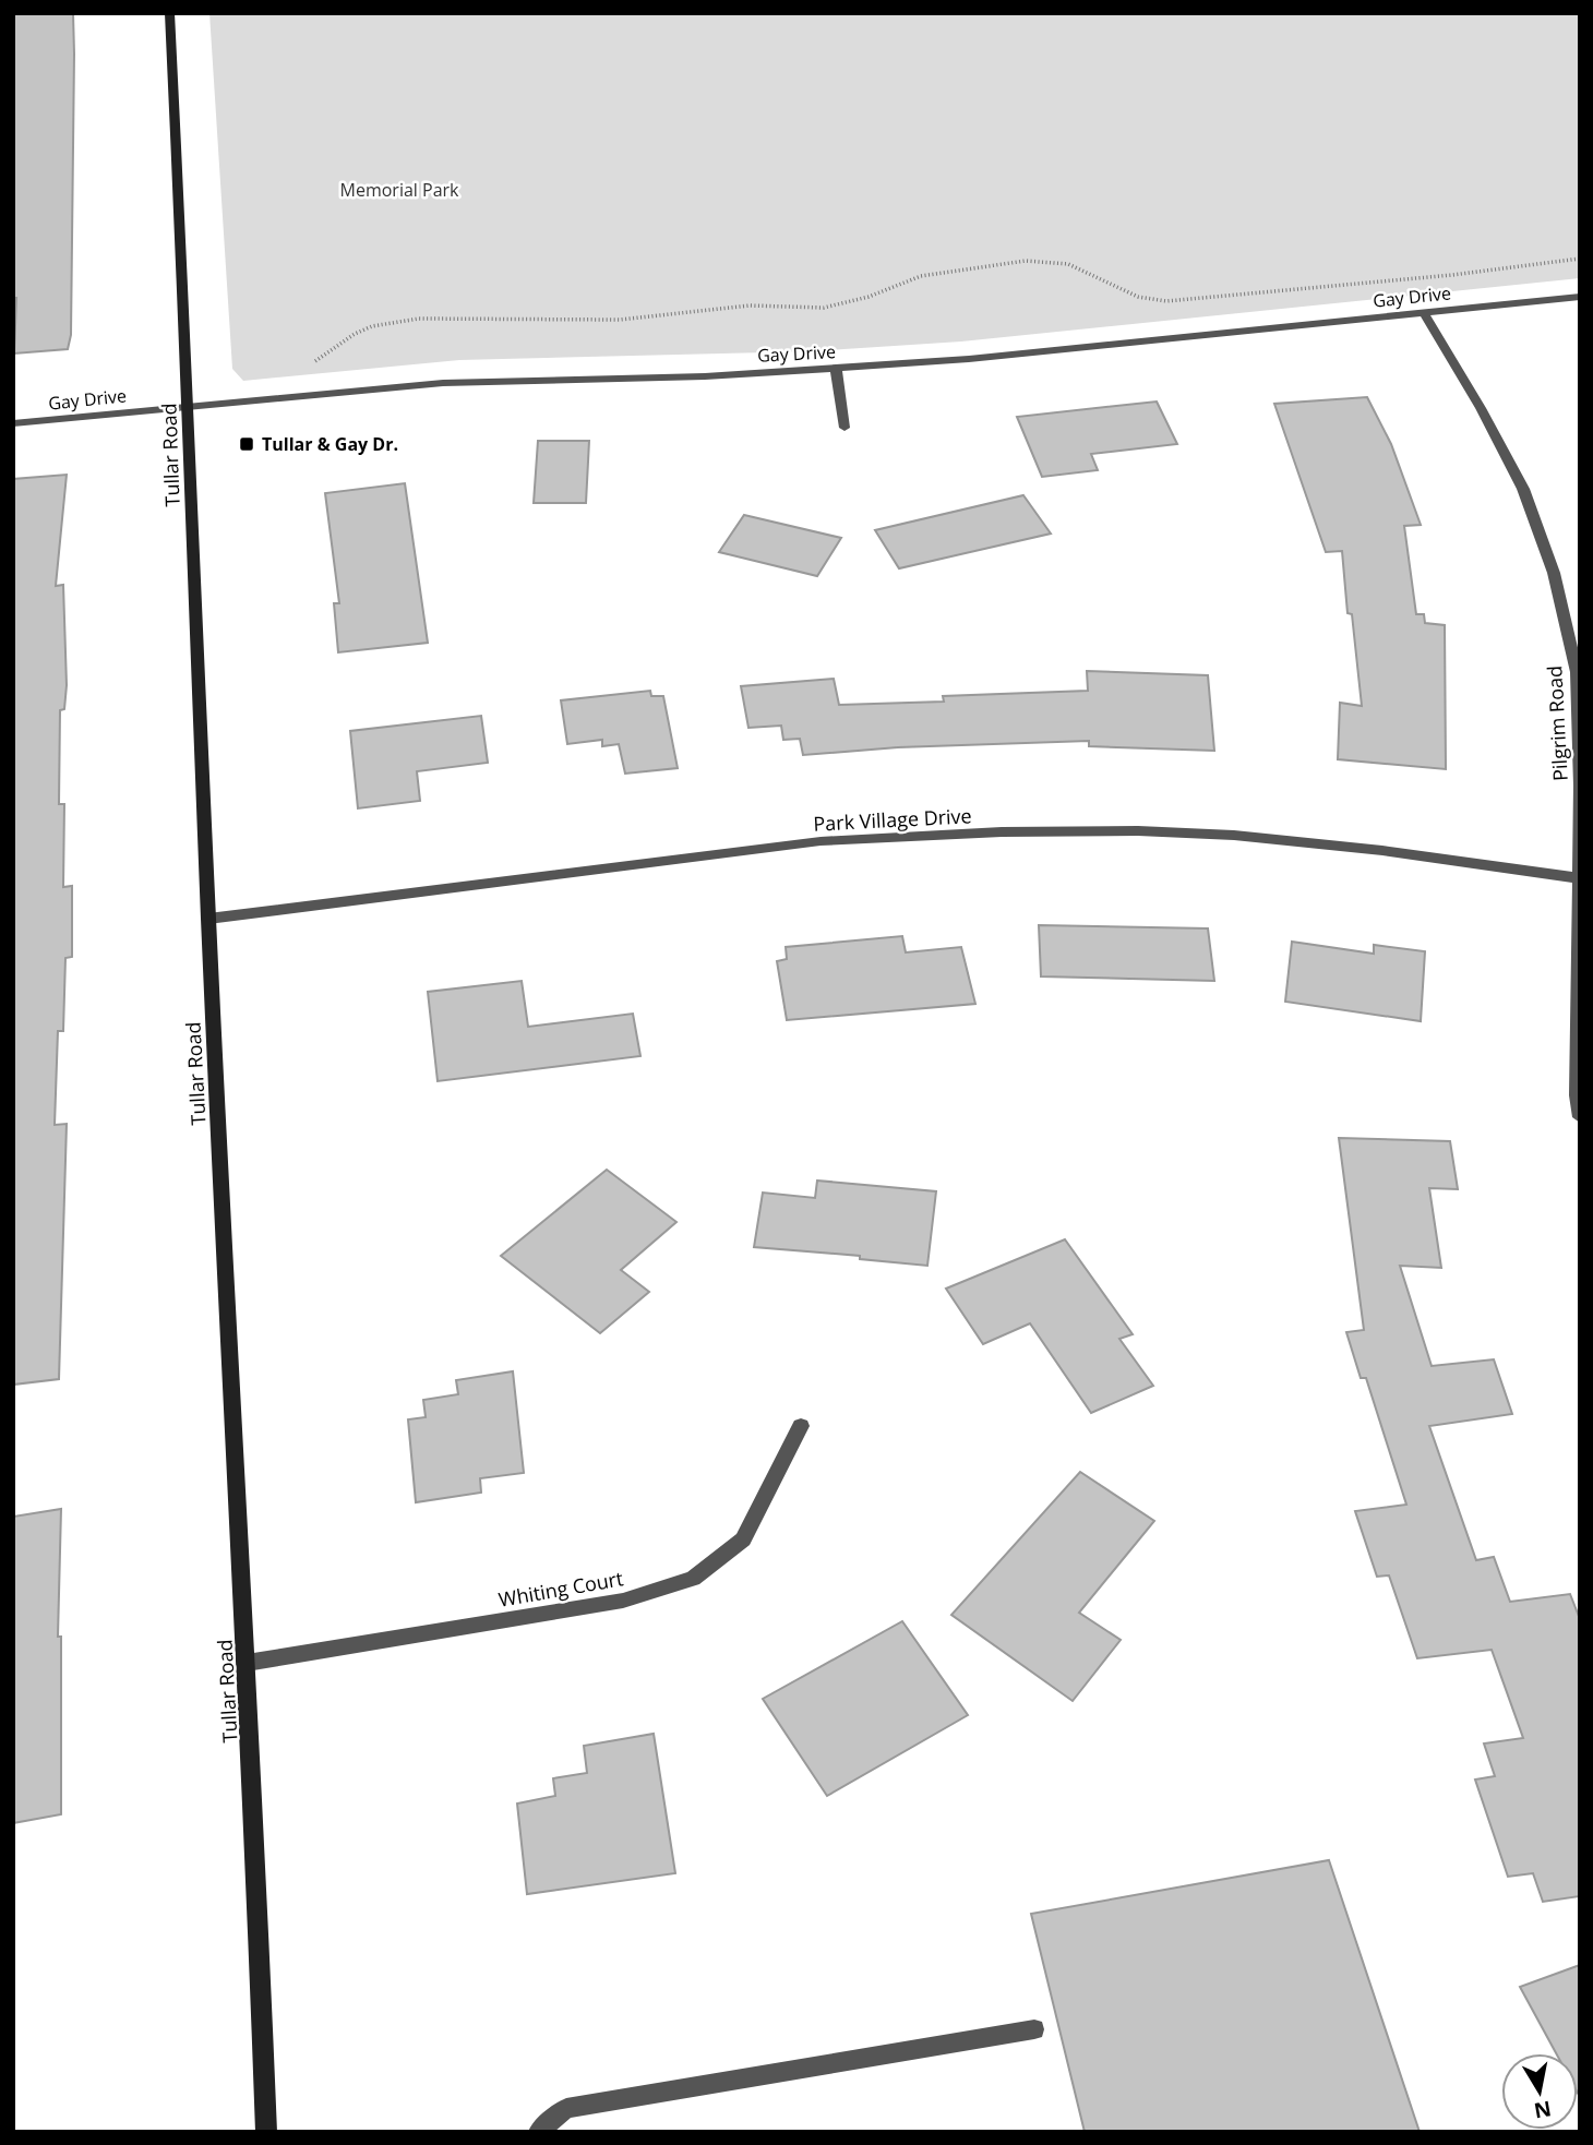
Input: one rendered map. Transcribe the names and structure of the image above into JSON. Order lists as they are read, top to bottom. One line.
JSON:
{"streets":{"main road":["Tullar Road"],"street":["Gay Drive","Pilgrim Road","Park Village Drive","Whiting Court"]},"crossings":[["Gay Drive","Tullar Road"],["Gay Drive","Pilgrim Road"],["Tullar Road","Park Village Drive"],["Tullar Road","Whiting Court"],["Pilgrim Road","Park Village Drive"]],"parks":["Memorial Park"],"places":{"transit":["Tullar & Gay Dr."]},"north":"bottom"}
